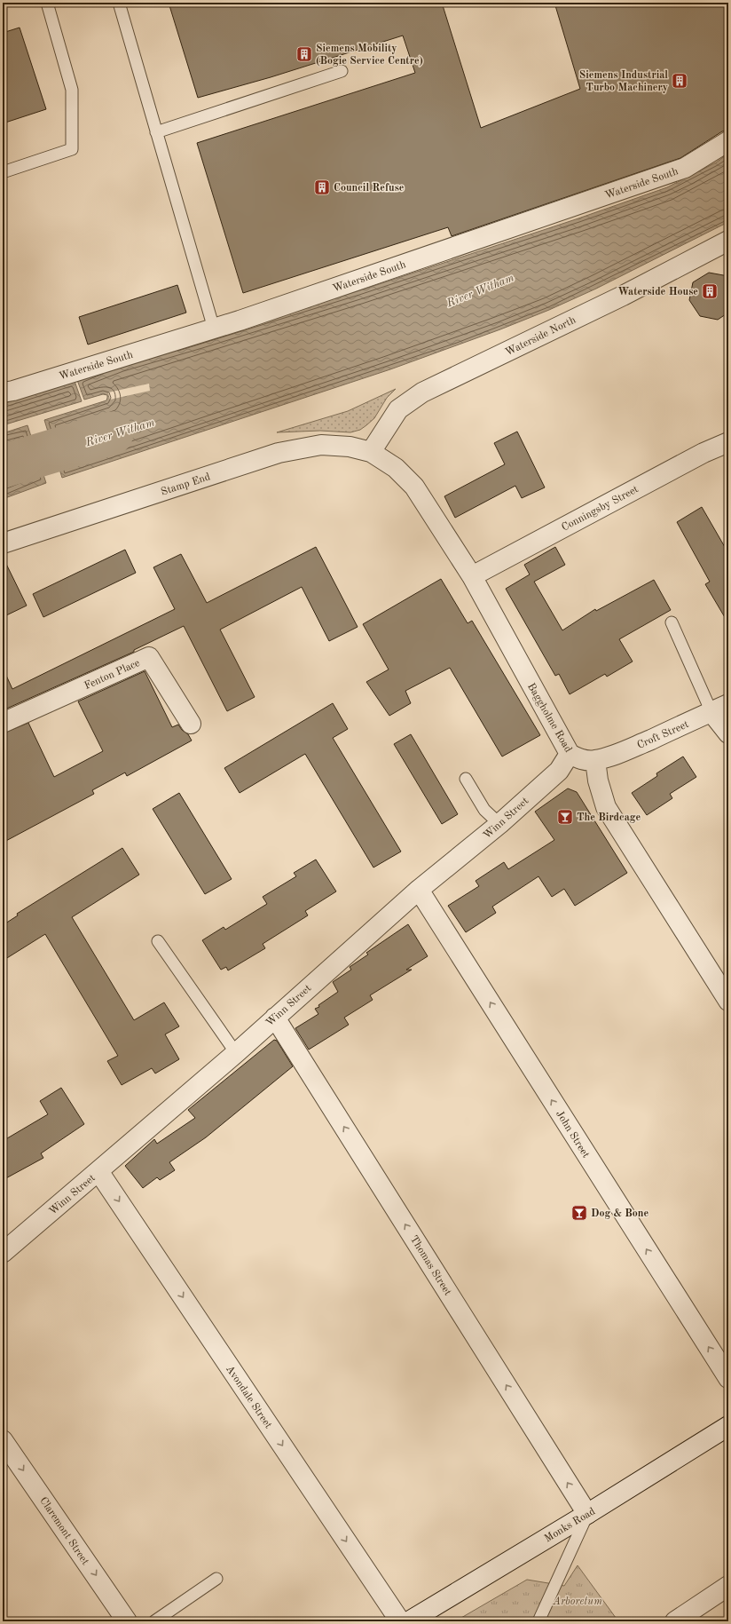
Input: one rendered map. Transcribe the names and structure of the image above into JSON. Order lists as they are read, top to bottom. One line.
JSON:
{"streets":{"street":["Waterside South","Waterside North","Stamp End","Conningsby Street","Fenton Place","Baggholme Road","Croft Street","Winn Street","John Street","Thomas Street","Avondale Street","Monks Road","Claremont Street"]},"crossings":[["Waterside North","Stamp End"],["Waterside North","Baggholme Road"],["Stamp End","Baggholme Road"],["Conningsby Street","Baggholme Road"],["Baggholme Road","Croft Street"],["Baggholme Road","Winn Street"],["Winn Street","John Street"],["Winn Street","Thomas Street"],["Winn Street","Avondale Street"],["Thomas Street","Monks Road"]],"one_way":["John Street","Thomas Street","Avondale Street","Claremont Street"],"water":["River Witham"],"parks":["Arboretum"],"places":{"building":["Siemens Mobility (Bogie Service Centre)","Siemens Industrial Turbo Machinery","Council Refuse","Waterside House"],"bar":["The Birdcage","Dog & Bone"]}}
